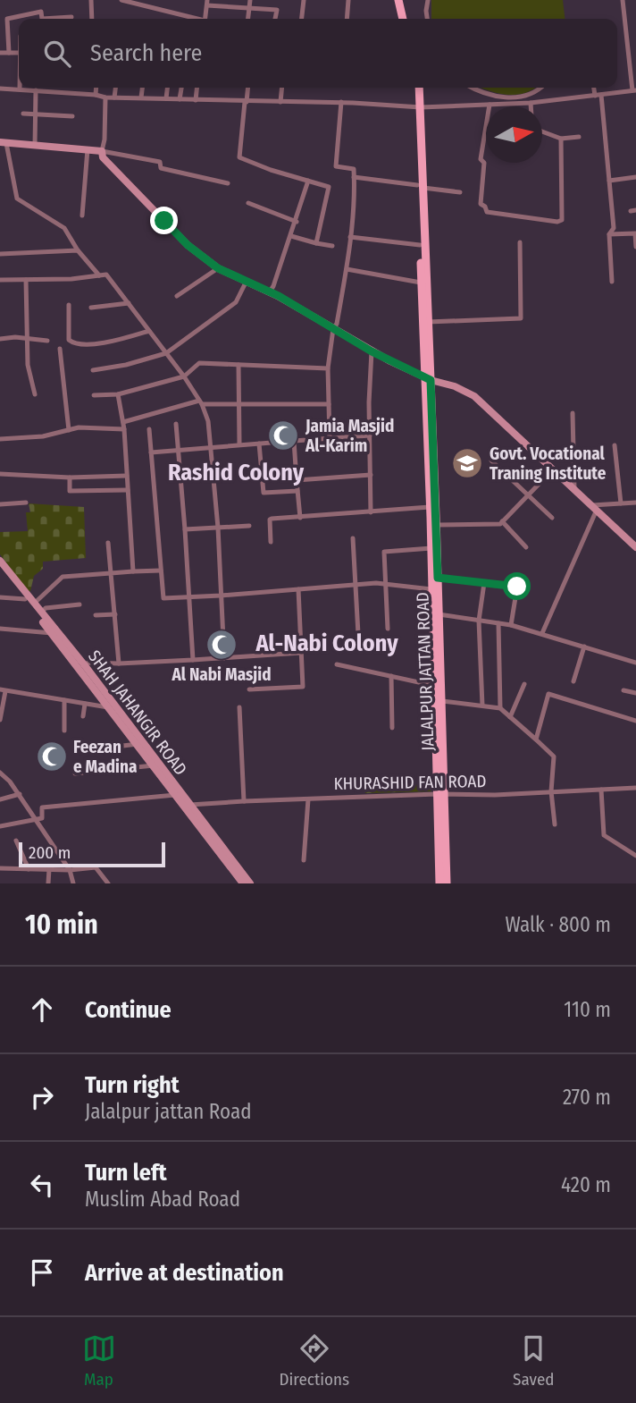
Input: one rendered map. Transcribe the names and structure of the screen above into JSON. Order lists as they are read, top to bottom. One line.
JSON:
{"streets":{"main road":["JALALPUR JATTAN ROAD"],"street":["SHAH JAHANGIR ROAD","KHURASHID FAN ROAD"]},"crossings":[["JALALPUR JATTAN ROAD","KHURASHID FAN ROAD"],["SHAH JAHANGIR ROAD","KHURASHID FAN ROAD"]],"districts":["Rashid Colony","Al-Nabi Colony"],"places":{"mosque":["Jamia Masjid Al-Karim","Al Nabi Masjid","Feezan e Madina"],"school or university":["Govt. Vocational Traning Institute"]},"scale_bar":"200 m","north":"right","page":{"search":"Search here","scale":"200 m","heading":["10 min","Walk · 800 m"],"list":[["Continue","110 m"],["Turn right","Jalalpur jattan Road","270 m"],["Turn left","Muslim Abad Road","420 m"],"Arrive at destination"],"nav":["Map","Directions","Saved"]}}
